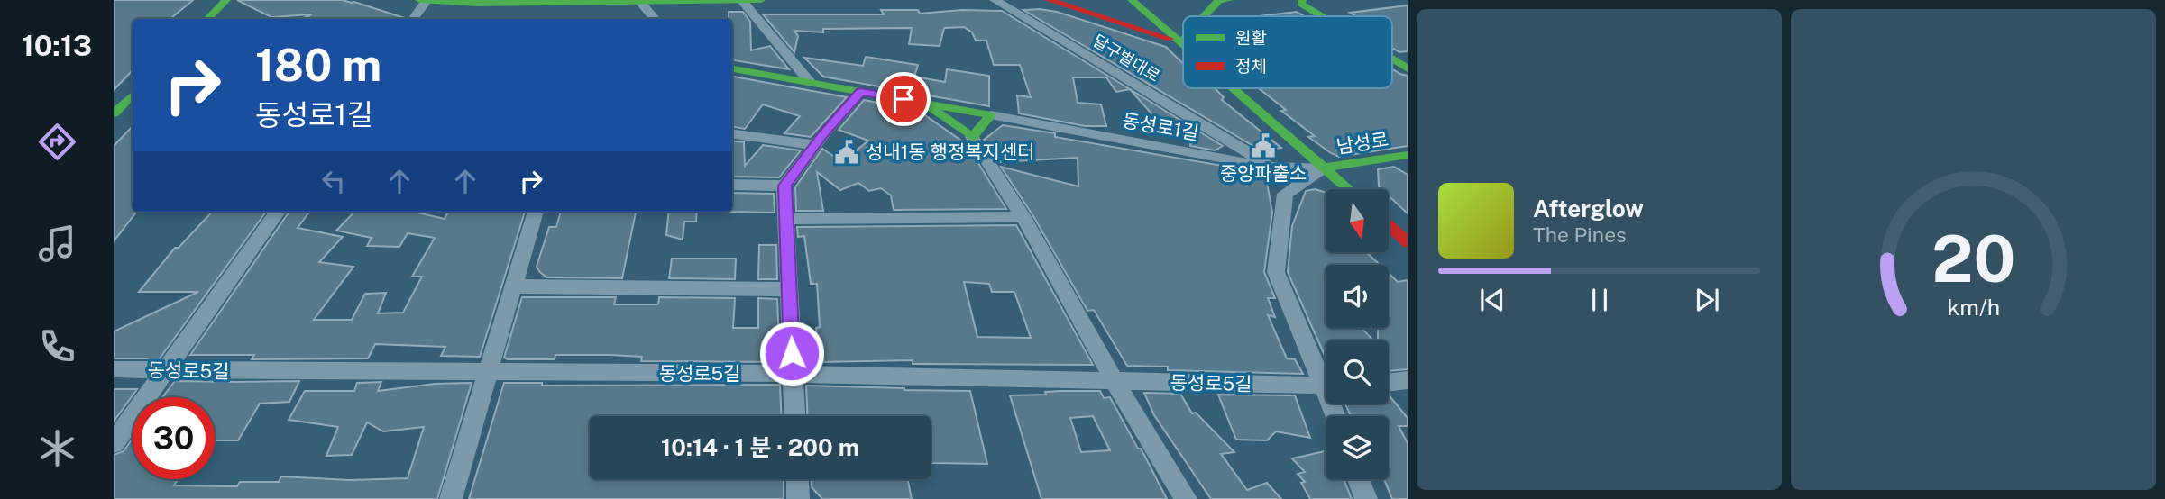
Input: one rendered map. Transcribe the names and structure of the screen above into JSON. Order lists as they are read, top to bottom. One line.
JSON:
{"streets":{"main road":["동성로1길","남성로"],"street":["달구벌대로","동성로5길"]},"crossings":[["달구벌대로","동성로1길"],["동성로1길","남성로"]],"places":{"public building":["중앙파출소","성내1동 행정복지센터"]},"legend":["원활","정체"],"north":"bottom","page":{"tabs":"10:13","turn":["180 m","동성로1길"],"song":["Afterglow","The Pines"],"limit":"30","trip":"10:14 · 1 분 · 200 m","gauge":["20","km/h"]}}
